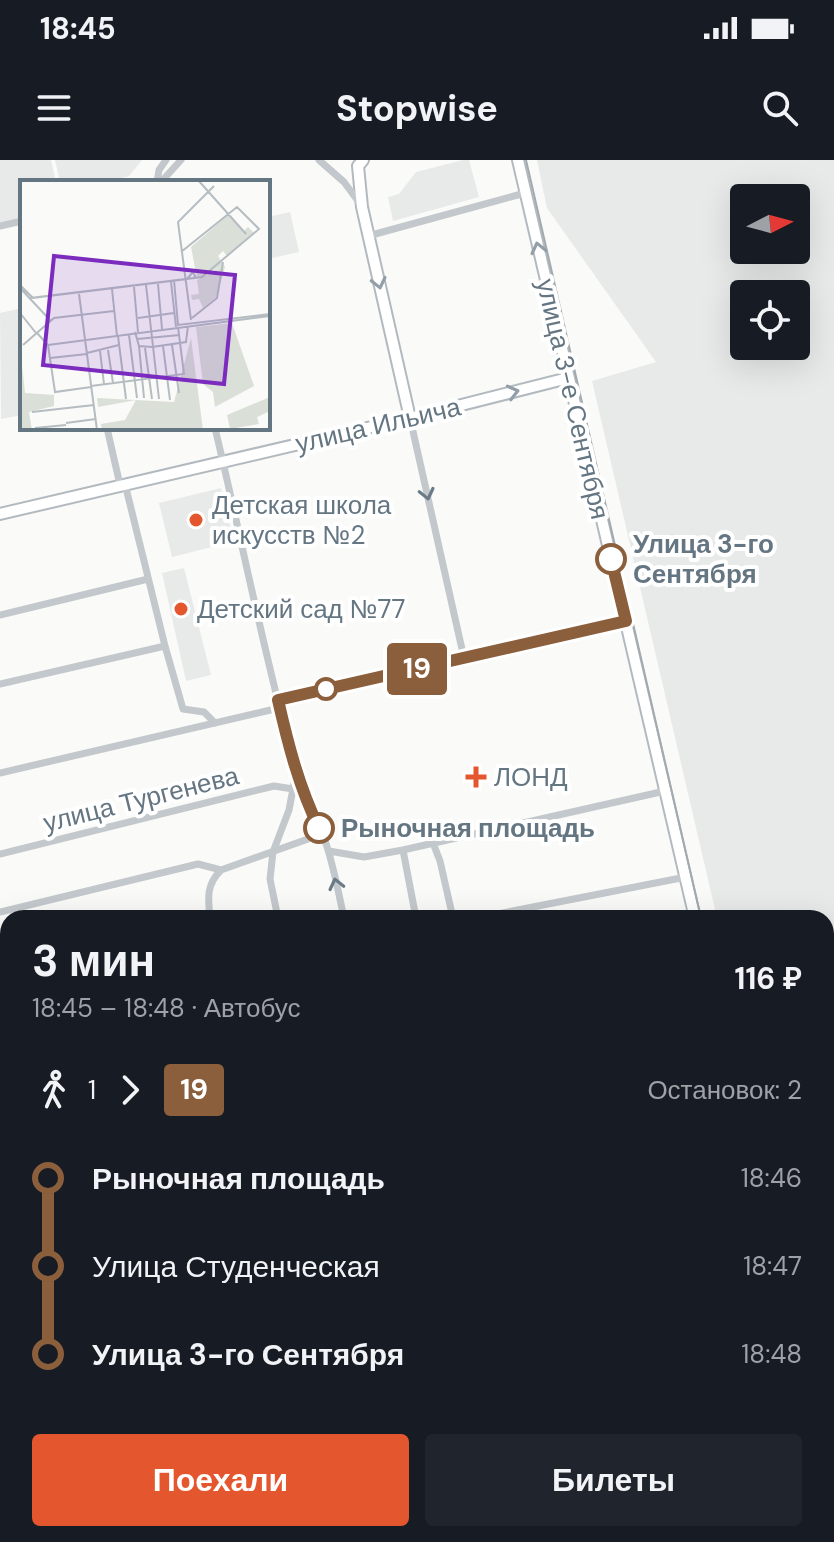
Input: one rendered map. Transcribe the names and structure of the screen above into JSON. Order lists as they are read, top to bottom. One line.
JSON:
{"streets":{"street":["улица 3-е Сентября","улица Ильича","улица Тургенева"]},"crossings":[["улица 3-е Сентября","улица Ильича"]],"places":{"other":["Детская школа искусств №2","Улица 3-го Сентября","Детский сад №77","Рыночная площадь"],"health":["ЛОНД"]},"lines":["bus line 19"],"north":"right","page":{"status":"18:45","header":"Stopwise","on_map":"19","heading":["3 мин","18:45 – 18:48 · Автобус","116 ₽"],"legs":["1","19","Остановок: 2"],"list":[{"name":"Рыночная площадь","value":"18:46"},{"name":"Улица Студенческая","value":"18:47"},{"name":"Улица 3-го Сентября","value":"18:48"}],"buttons":["Поехали","Билеты"]}}
